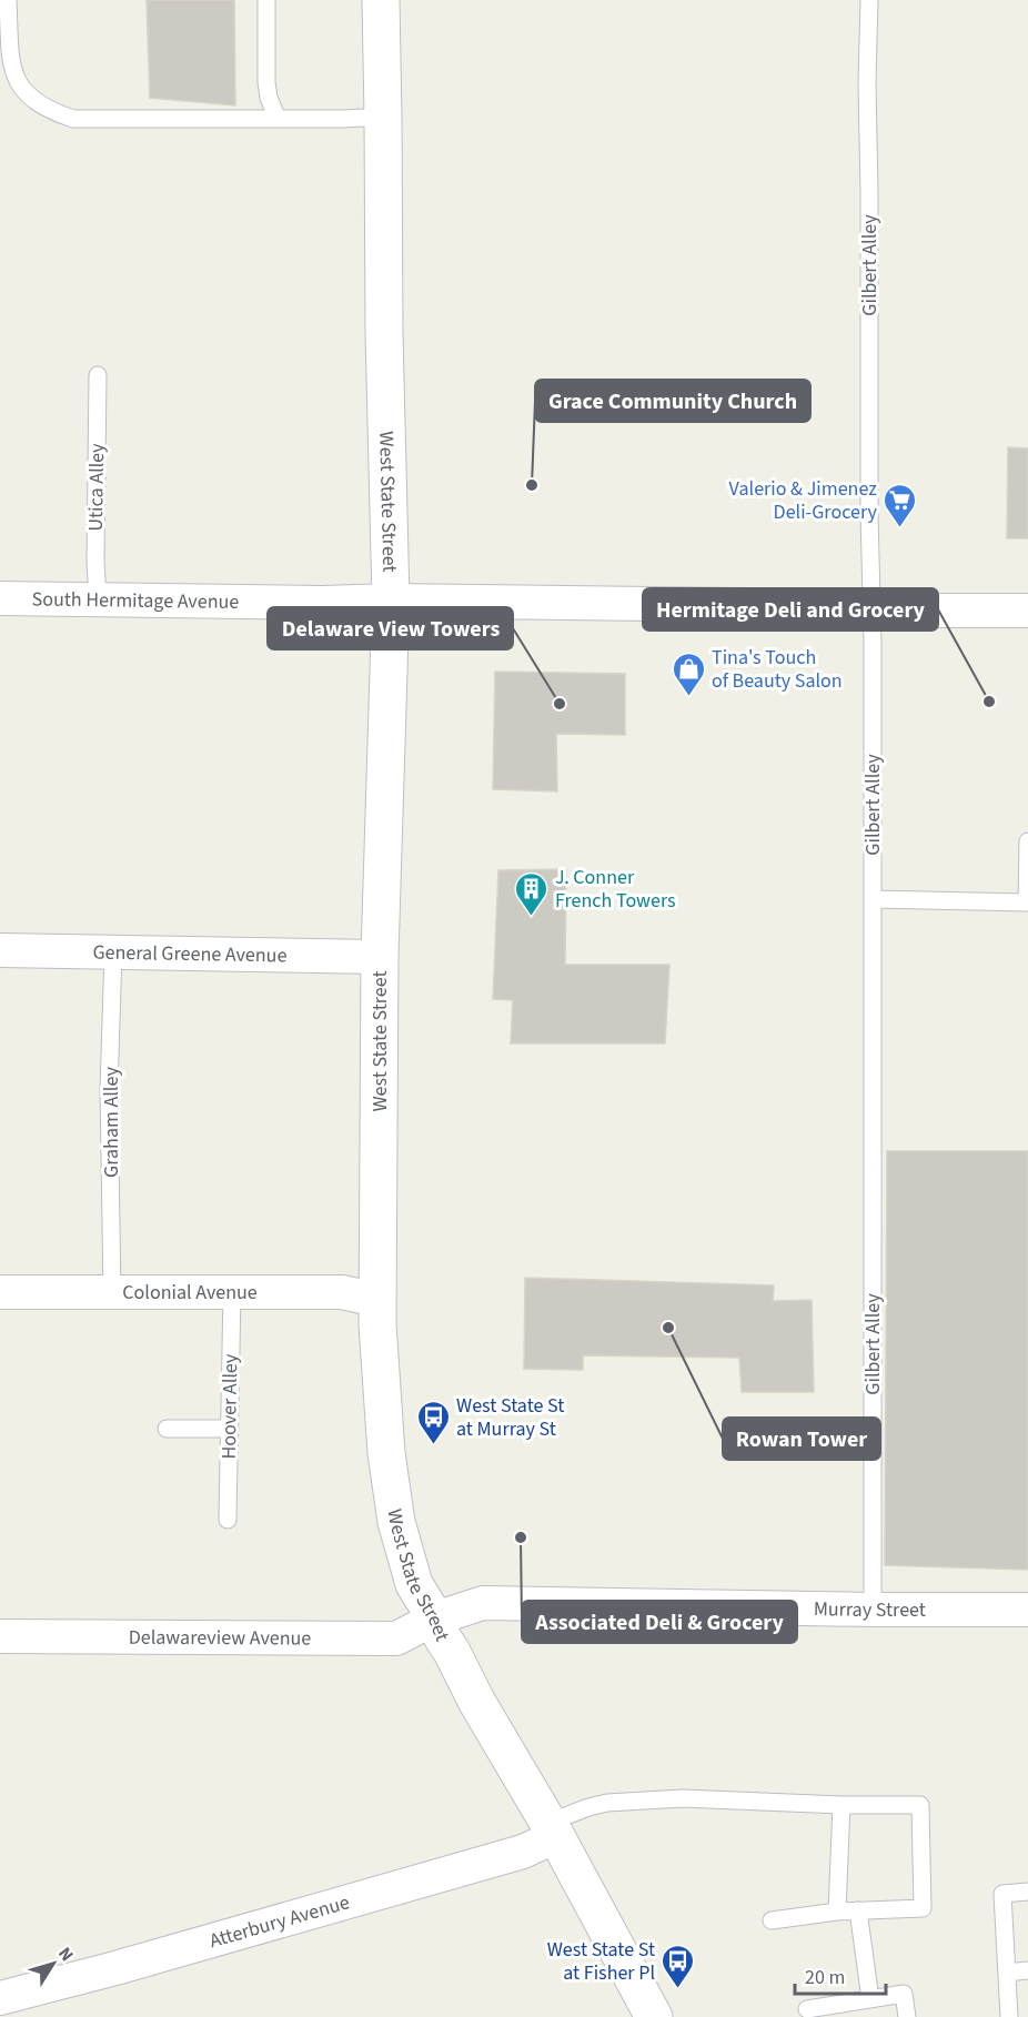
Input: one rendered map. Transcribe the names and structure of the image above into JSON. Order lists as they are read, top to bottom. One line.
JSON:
{"streets":{"street":["West State Street","South Hermitage Avenue","General Greene Avenue","Colonial Avenue","Murray Street","Delawareview Avenue","Atterbury Avenue"],"lane":["Gilbert Alley","Utica Alley","Graham Alley","Hoover Alley"]},"crossings":[["Gilbert Alley","South Hermitage Avenue"],["Gilbert Alley","Murray Street"],["Utica Alley","South Hermitage Avenue"],["West State Street","South Hermitage Avenue"],["West State Street","General Greene Avenue"],["West State Street","Colonial Avenue"],["West State Street","Murray Street"],["West State Street","Delawareview Avenue"],["West State Street","Atterbury Avenue"],["General Greene Avenue","Graham Alley"],["Graham Alley","Colonial Avenue"],["Colonial Avenue","Hoover Alley"],["Murray Street","Delawareview Avenue"]],"places":{"other":["Grace Community Church","Hermitage Deli and Grocery","Delaware View Towers","Rowan Tower","Associated Deli & Grocery"],"supermarket":["Valerio & Jimenez Deli-Grocery"],"shop":["Tina's Touch of Beauty Salon"],"building":["J. Conner French Towers"],"bus stop":["West State St at Murray St","West State St at Fisher Pl"]},"scale_bar":"20 m","north":"top right"}
